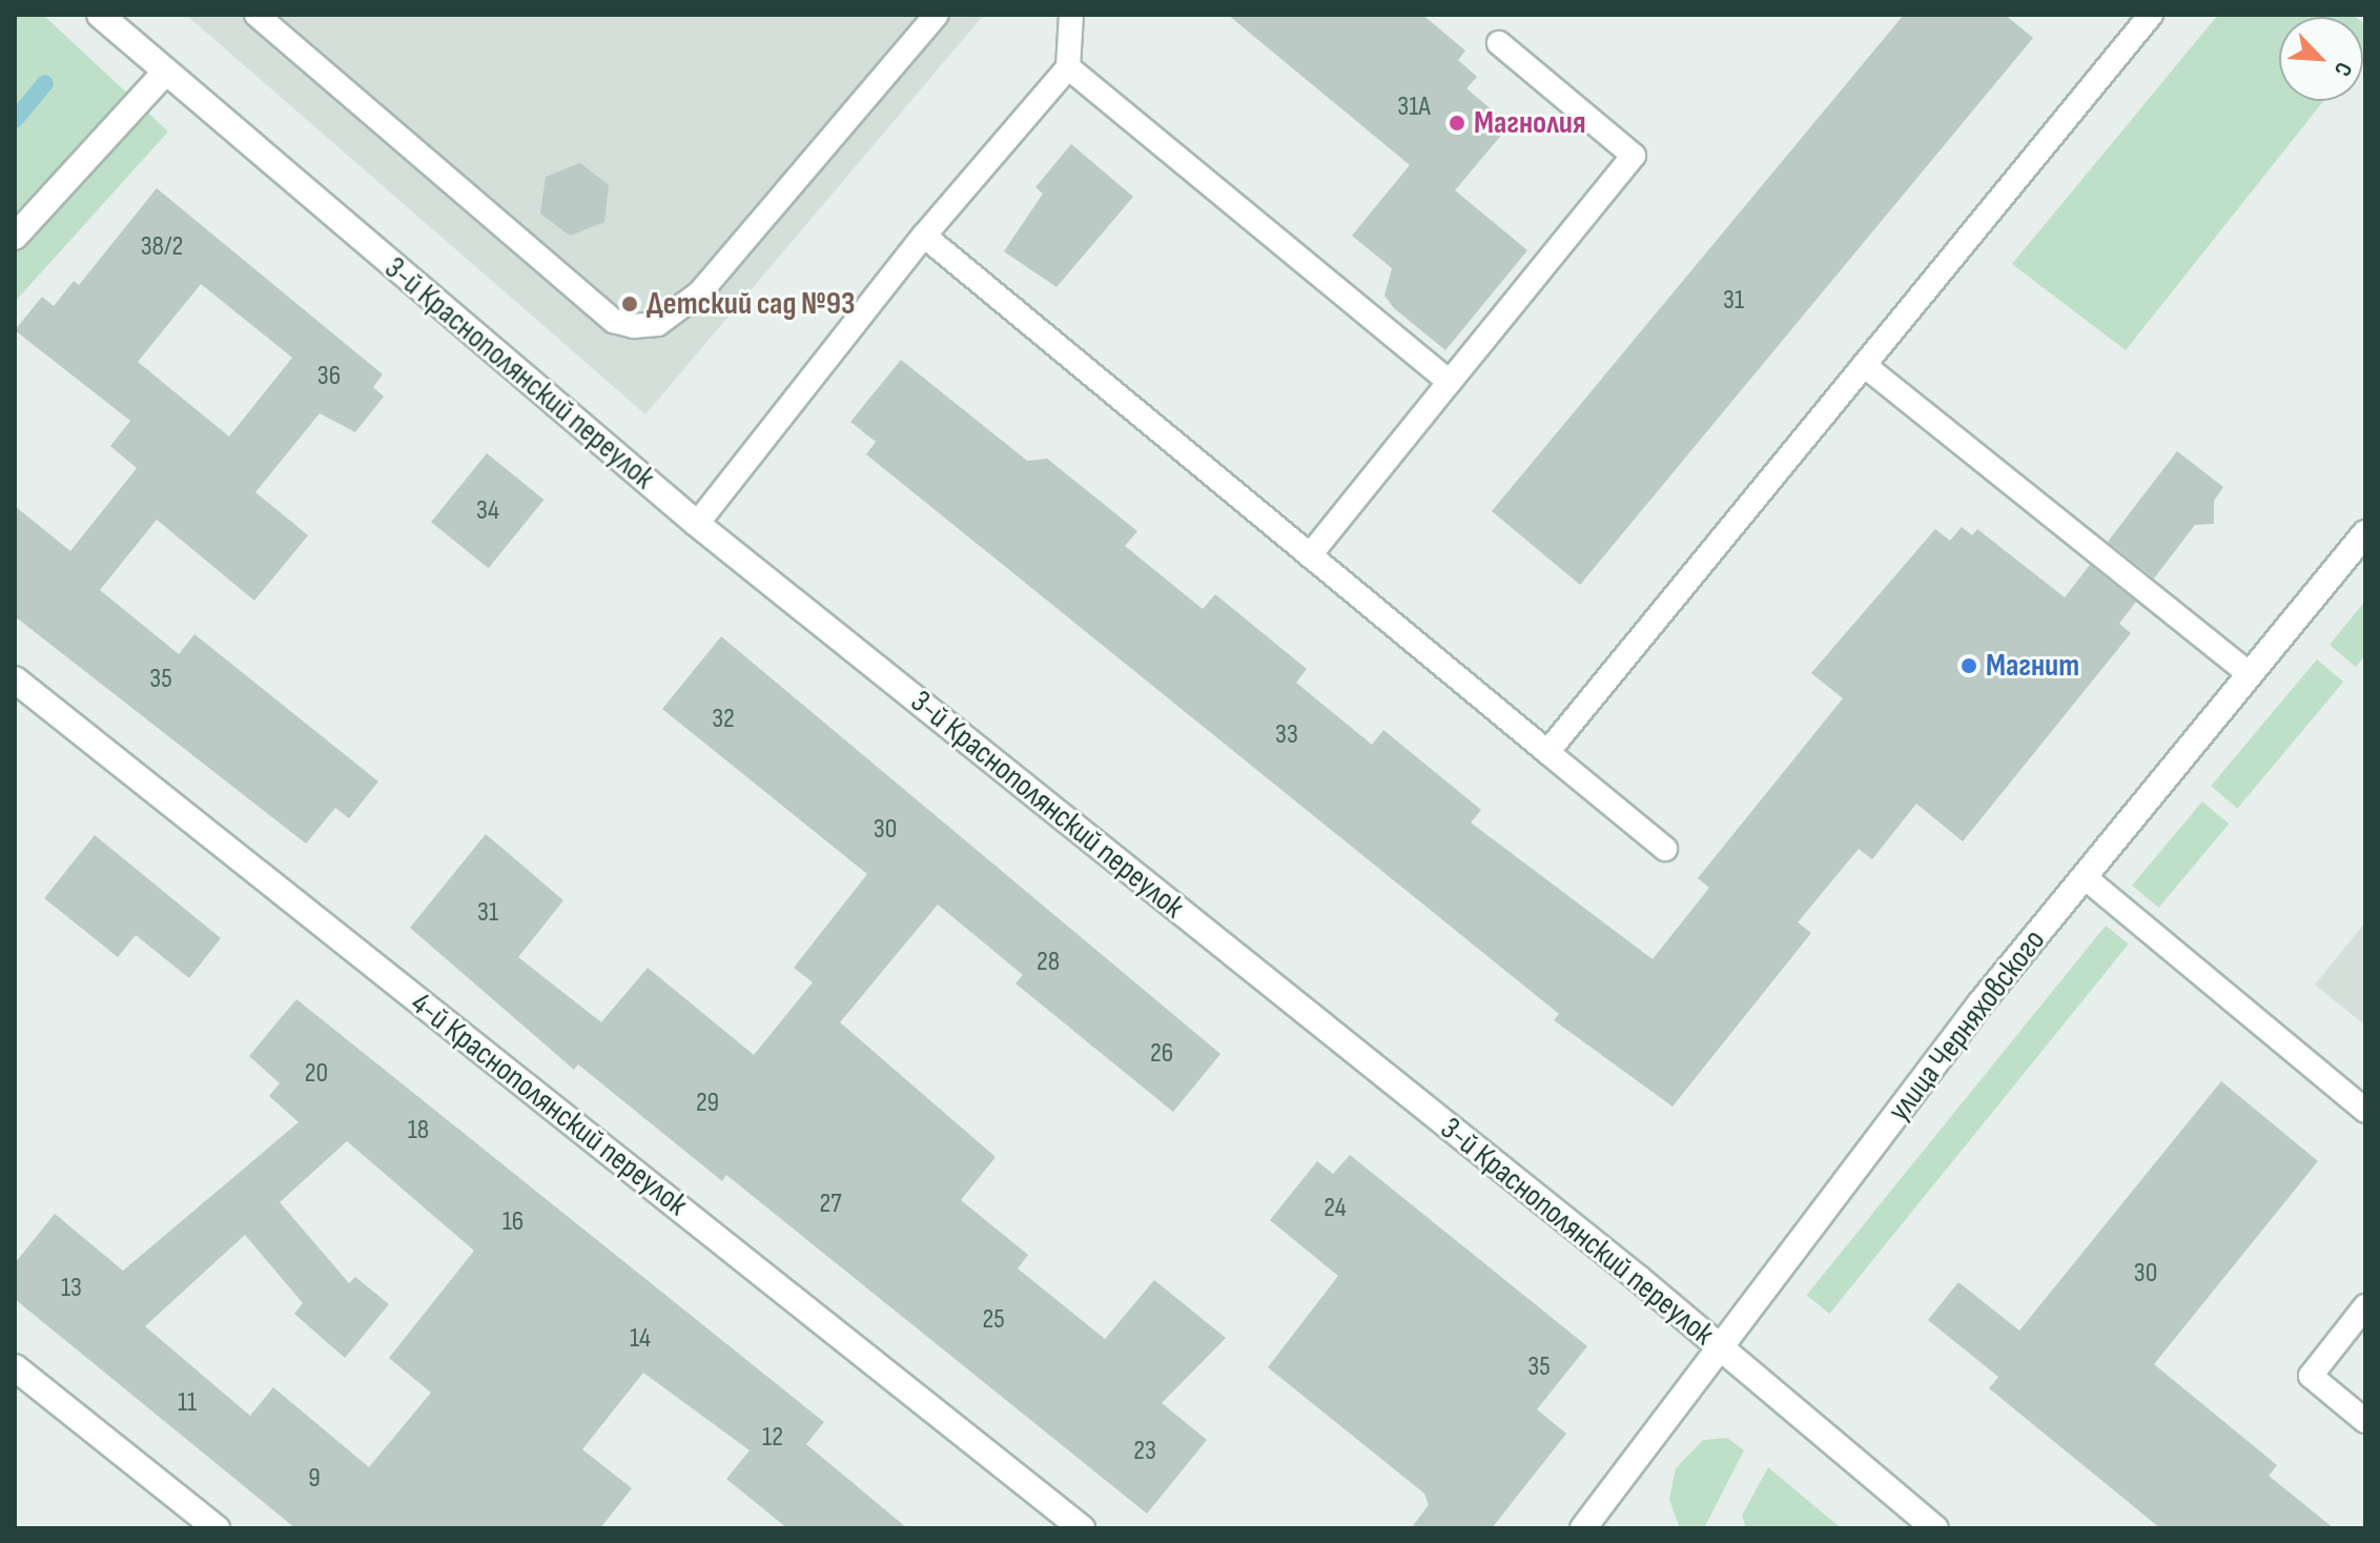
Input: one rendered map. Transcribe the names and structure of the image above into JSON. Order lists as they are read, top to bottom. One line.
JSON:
{"streets":{"street":["3-й Краснополянский переулок","улица Черняховского","4-й Краснополянский переулок"]},"crossings":[["3-й Краснополянский переулок","улица Черняховского"]],"places":["Магнолия","Детский сад №93","Магнит"],"house_numbers":["31А","38/2","31","36","34","35","32","33","30","31","28","26","20","29","18","27","24","16","30","13","25","14","35","11","12","23","9"],"north":"bottom right"}
